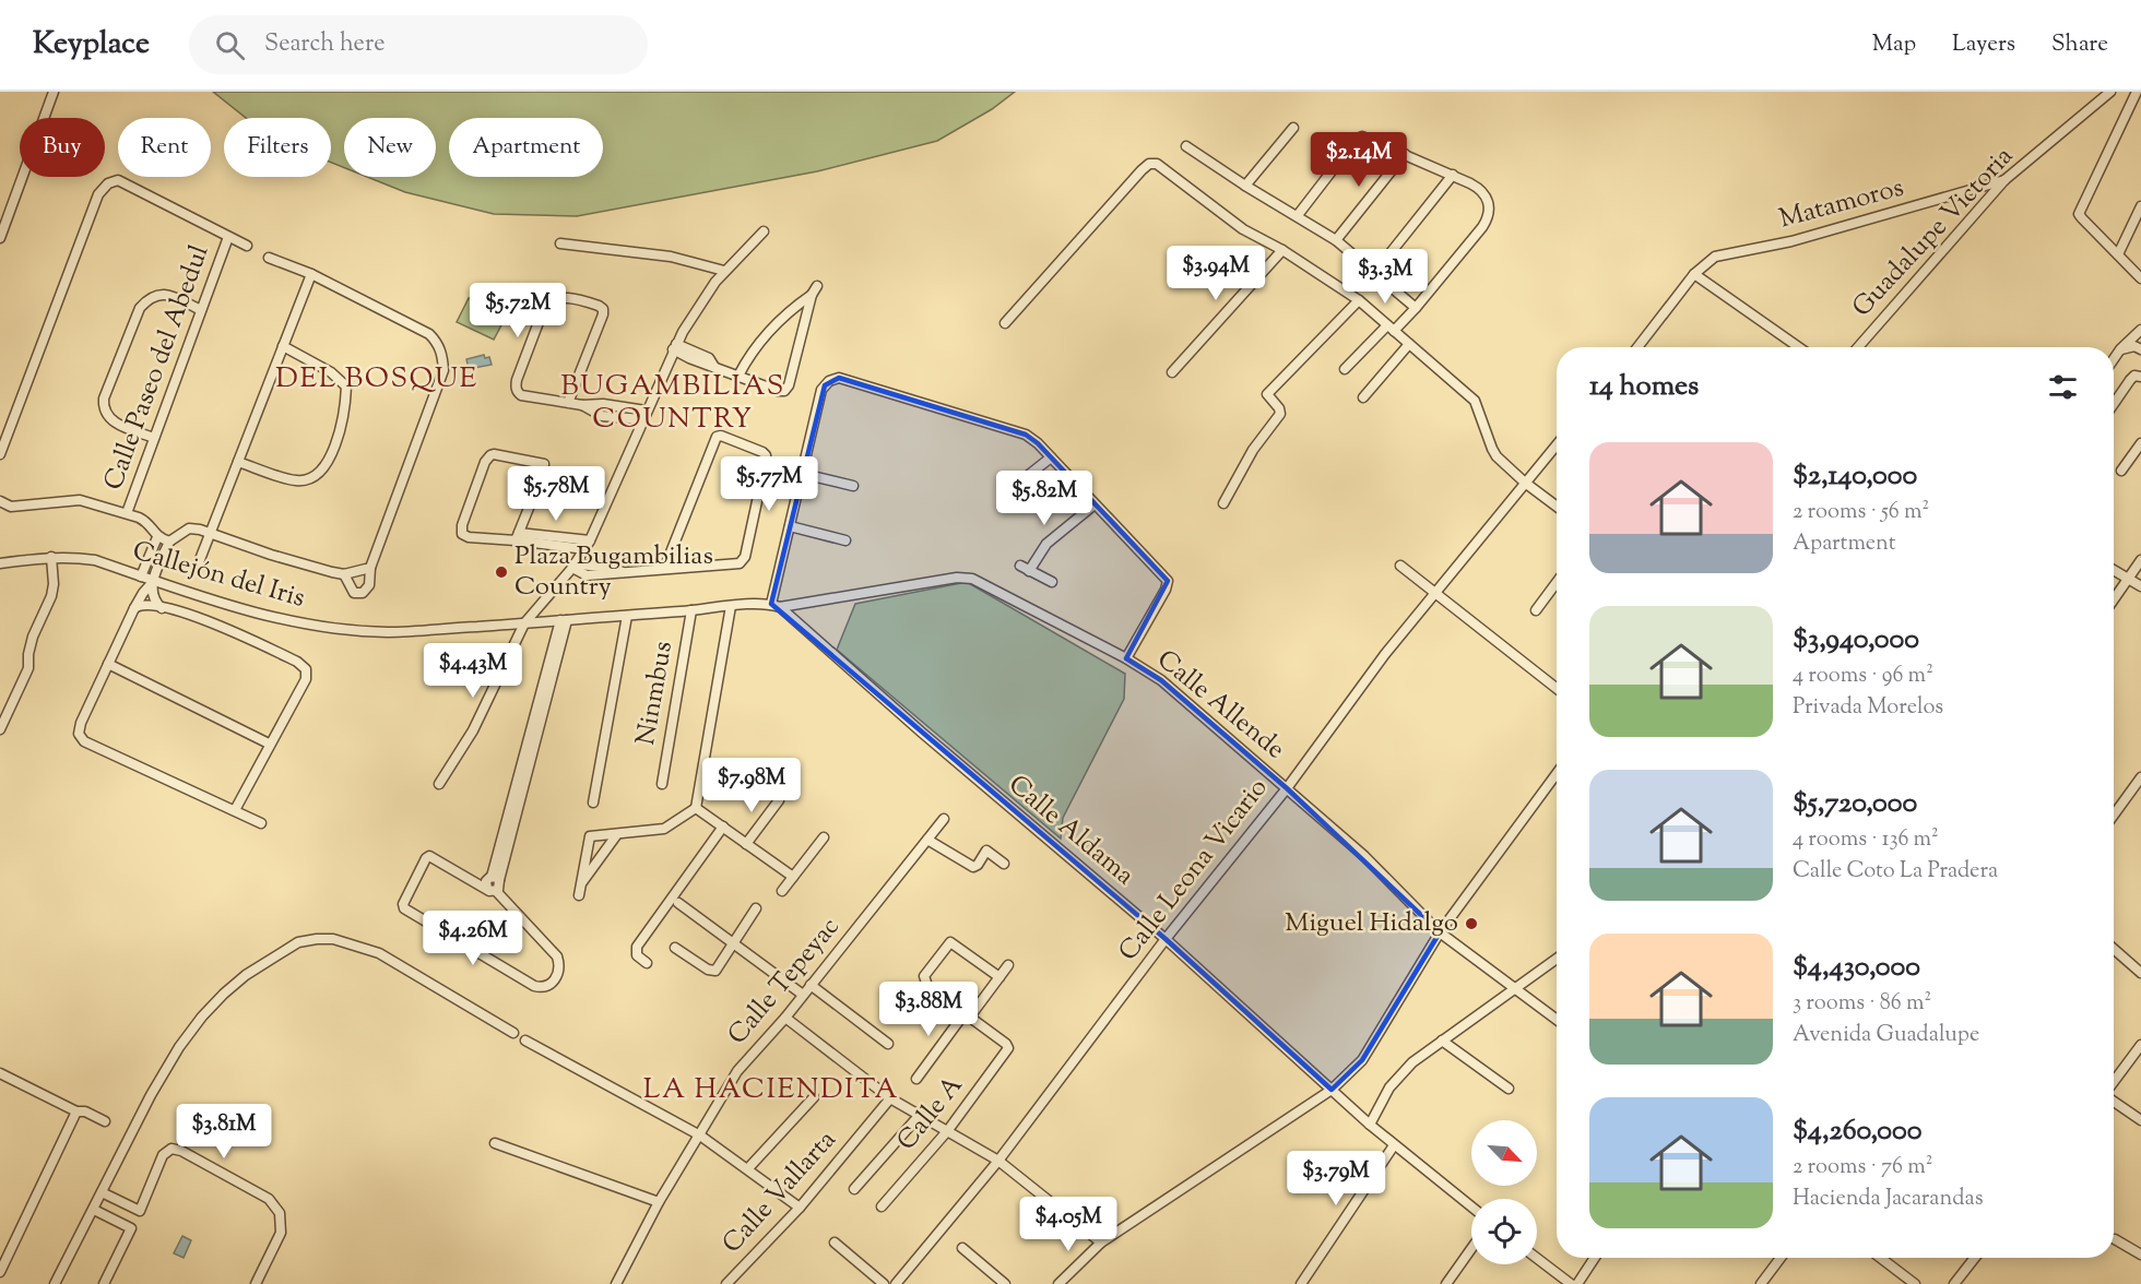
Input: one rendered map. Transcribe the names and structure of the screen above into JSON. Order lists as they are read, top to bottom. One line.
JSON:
{"streets":{"street":["Matamoros","Guadalupe Victoria","Calle Paseo del Abedul","Callejón del Iris","Ninmbus","Calle Allende","Calle Aldama","Calle Leona Vicario","Calle Tepeyac","Calle A","Calle Vallarta"]},"crossings":[["Matamoros","Guadalupe Victoria"],["Callejón del Iris","Ninmbus"],["Callejón del Iris","Calle Allende"],["Callejón del Iris","Calle Aldama"],["Calle Allende","Calle Aldama"],["Calle Allende","Calle Leona Vicario"],["Calle Aldama","Calle Leona Vicario"]],"districts":["DEL BOSQUE","BUGAMBILIAS COUNTRY","LA HACIENDITA"],"places":["Plaza Bugambilias Country","Miguel Hidalgo"],"north":"bottom right","page":{"header":"Keyplace","search":"Search here","nav":["Map","Layers","Share"],"chip":["Buy","Rent","Filters","New","Apartment"],"price":["$2.14M","$3.94M","$3.3M","$5.72M","$5.77M","$5.78M","$5.82M","$4.43M","$7.98M","$4.26M","$3.88M","$3.81M","$3.79M","$4.05M"],"heading":"14 homes","list":[{"name":"$2,140,000","note":"2 rooms · 56 m² · Apartment"},{"name":"$3,940,000","note":"4 rooms · 96 m² · Privada Morelos"},{"name":"$5,720,000","note":"4 rooms · 136 m² · Calle Coto La Pradera"},{"name":"$4,430,000","note":"3 rooms · 86 m² · Avenida Guadalupe"},{"name":"$4,260,000","note":"2 rooms · 76 m² · Hacienda Jacarandas"}]}}
